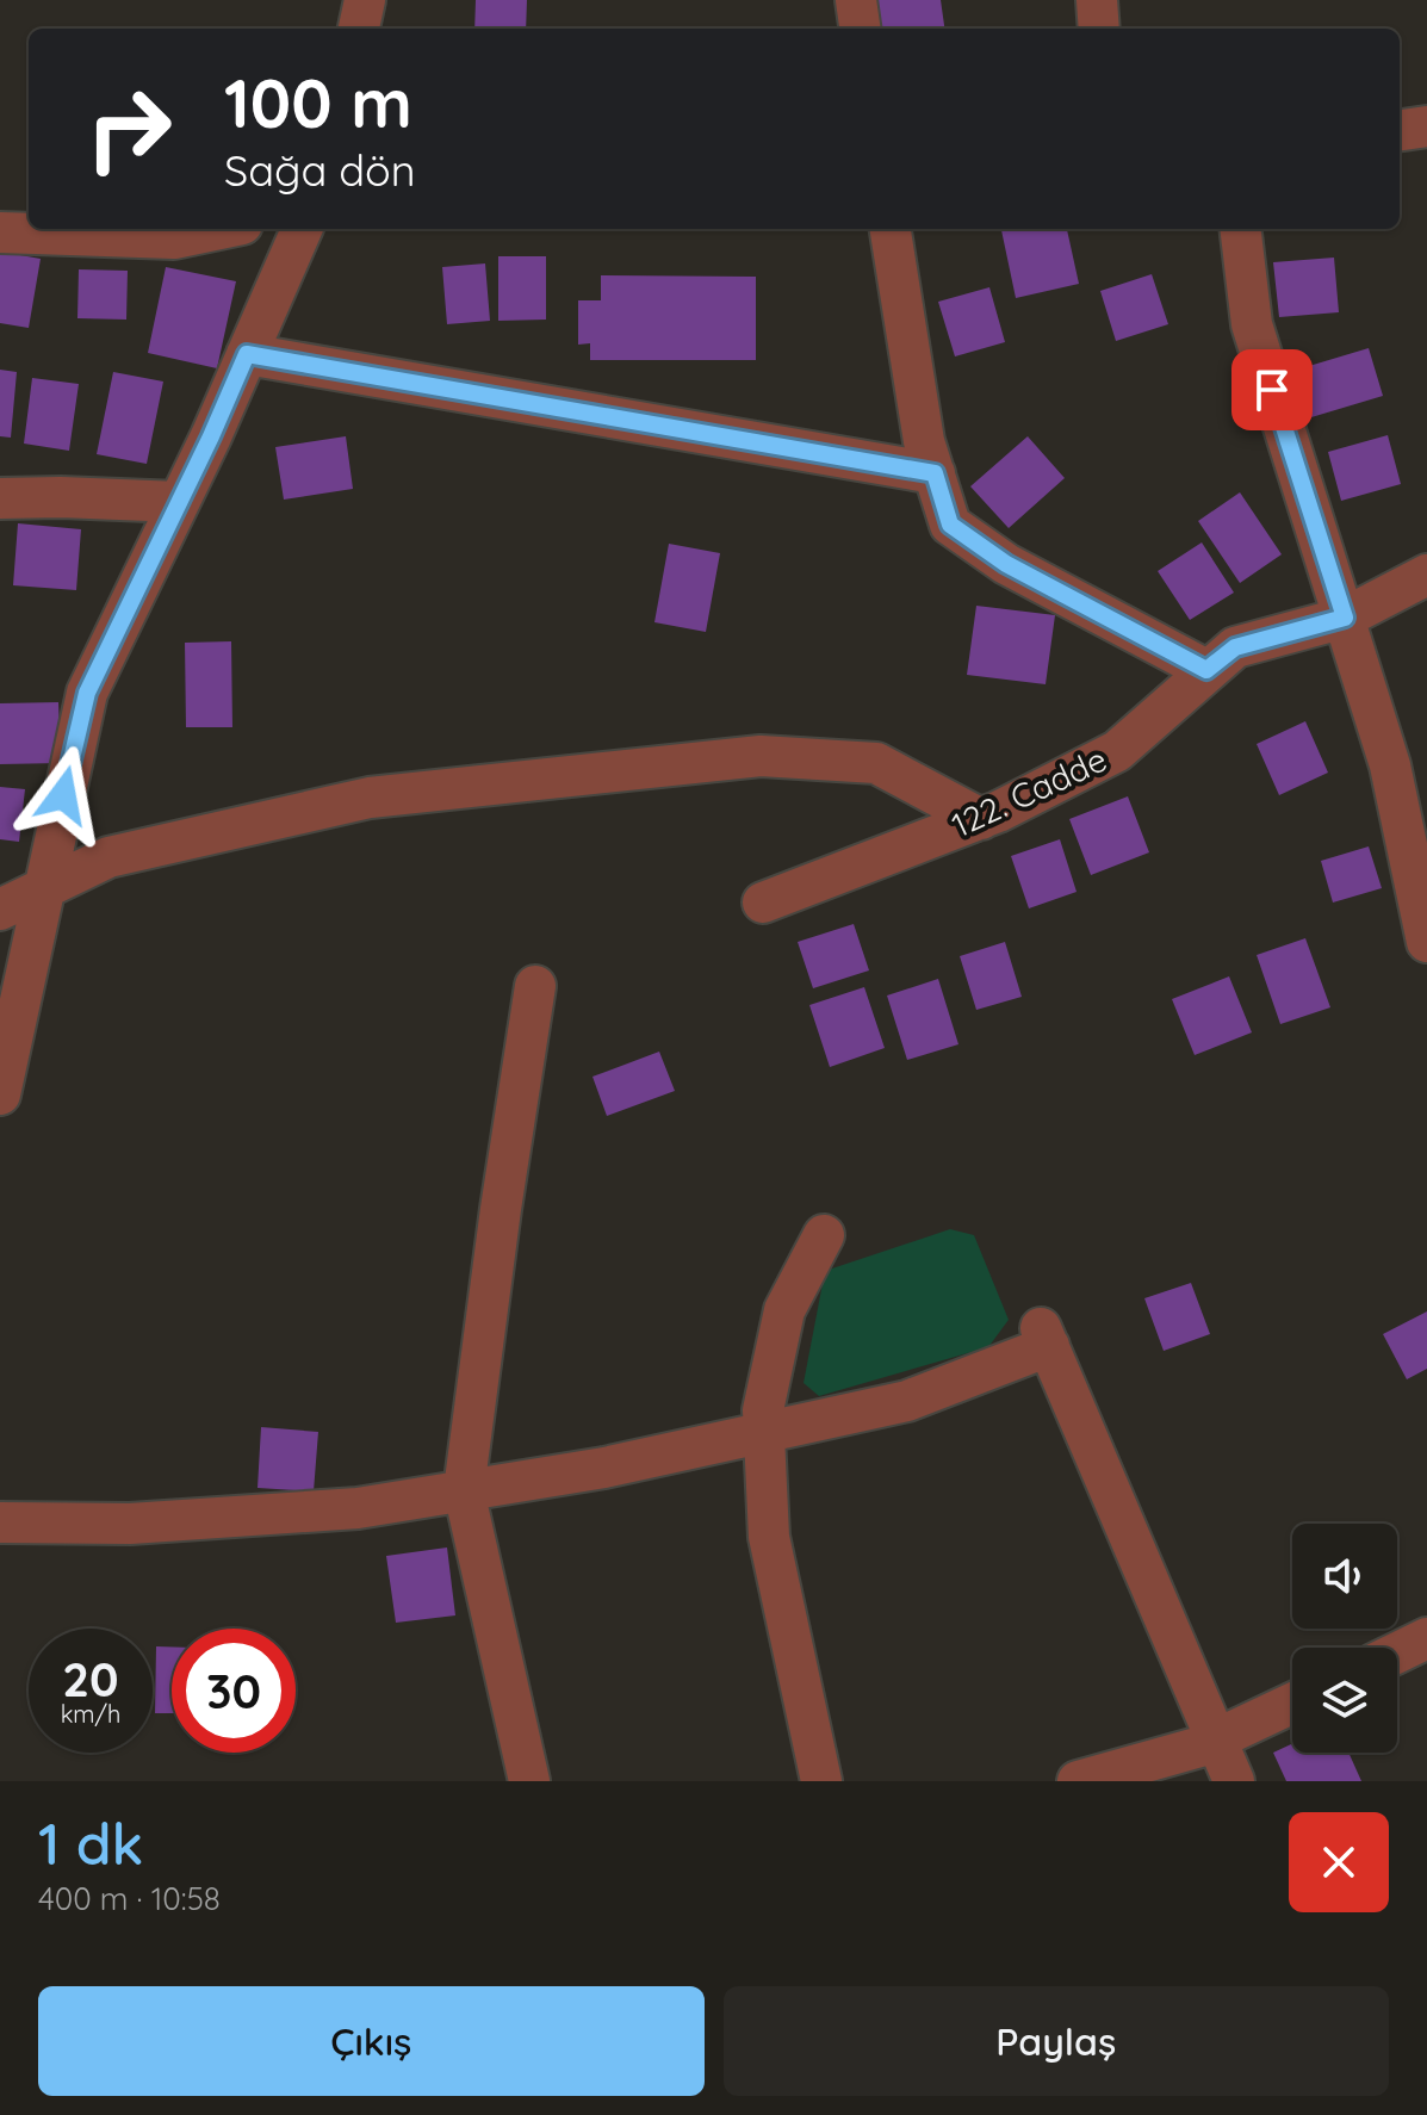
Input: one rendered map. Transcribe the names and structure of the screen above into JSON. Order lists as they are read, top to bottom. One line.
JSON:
{"streets":{"street":["122. Cadde"]},"page":{"turn":["100 m","Sağa dön"],"speed":"20 km/h","limit":"30","heading":["1 dk","400 m · 10:58"],"buttons":["Çıkış","Paylaş"]}}
